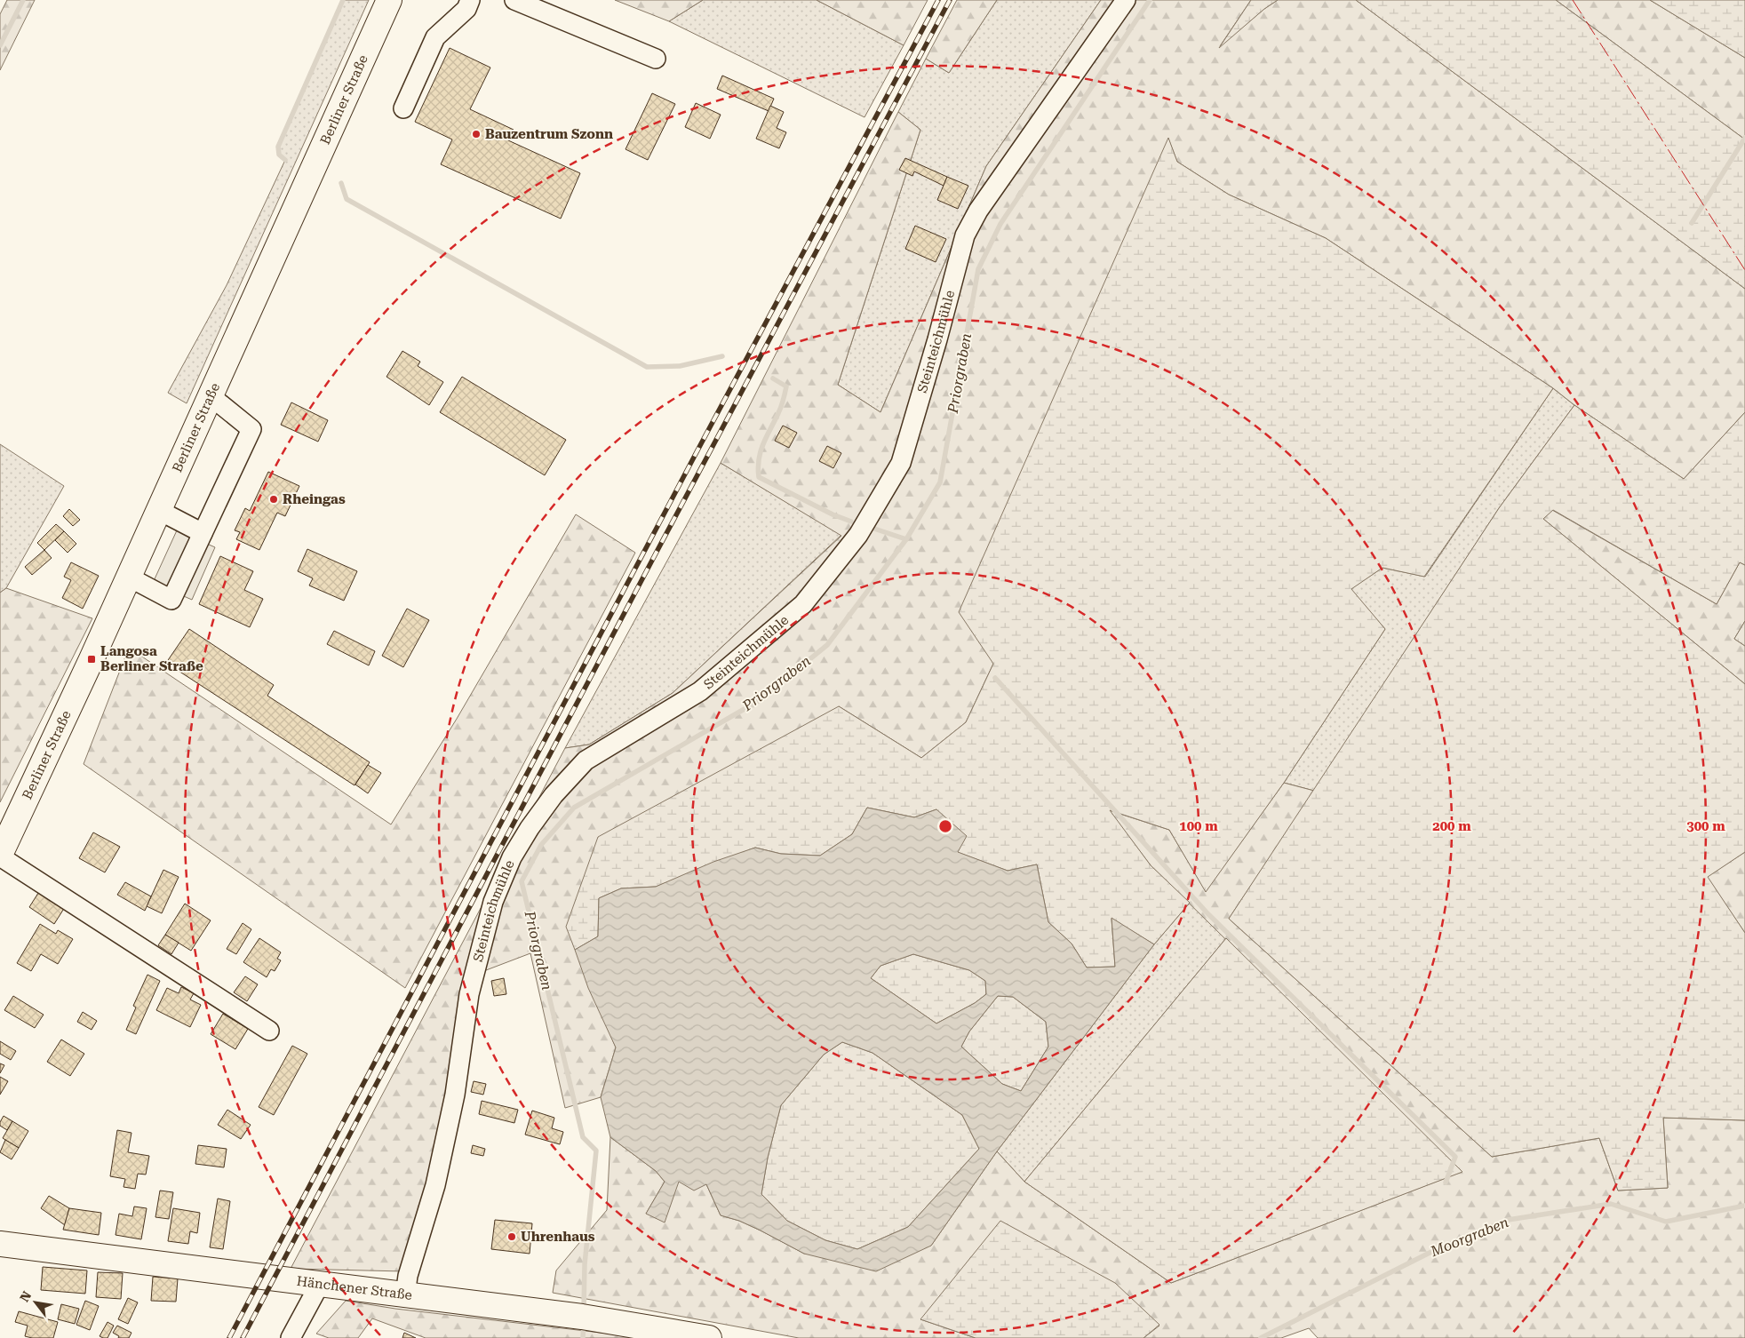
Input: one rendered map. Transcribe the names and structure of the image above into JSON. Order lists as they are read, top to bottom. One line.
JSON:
{"streets":{"main road":["Berliner Straße","Hänchener Straße"],"street":["Steinteichmühle"]},"crossings":[["Steinteichmühle","Hänchener Straße"]],"water":["Priorgraben","Moorgraben"],"places":{"other":["Bauzentrum Szonn","Rheingas","Uhrenhaus"],"transit":["Langosa Berliner Straße"]},"north":"top left","rings":["100 m","200 m","300 m"]}
